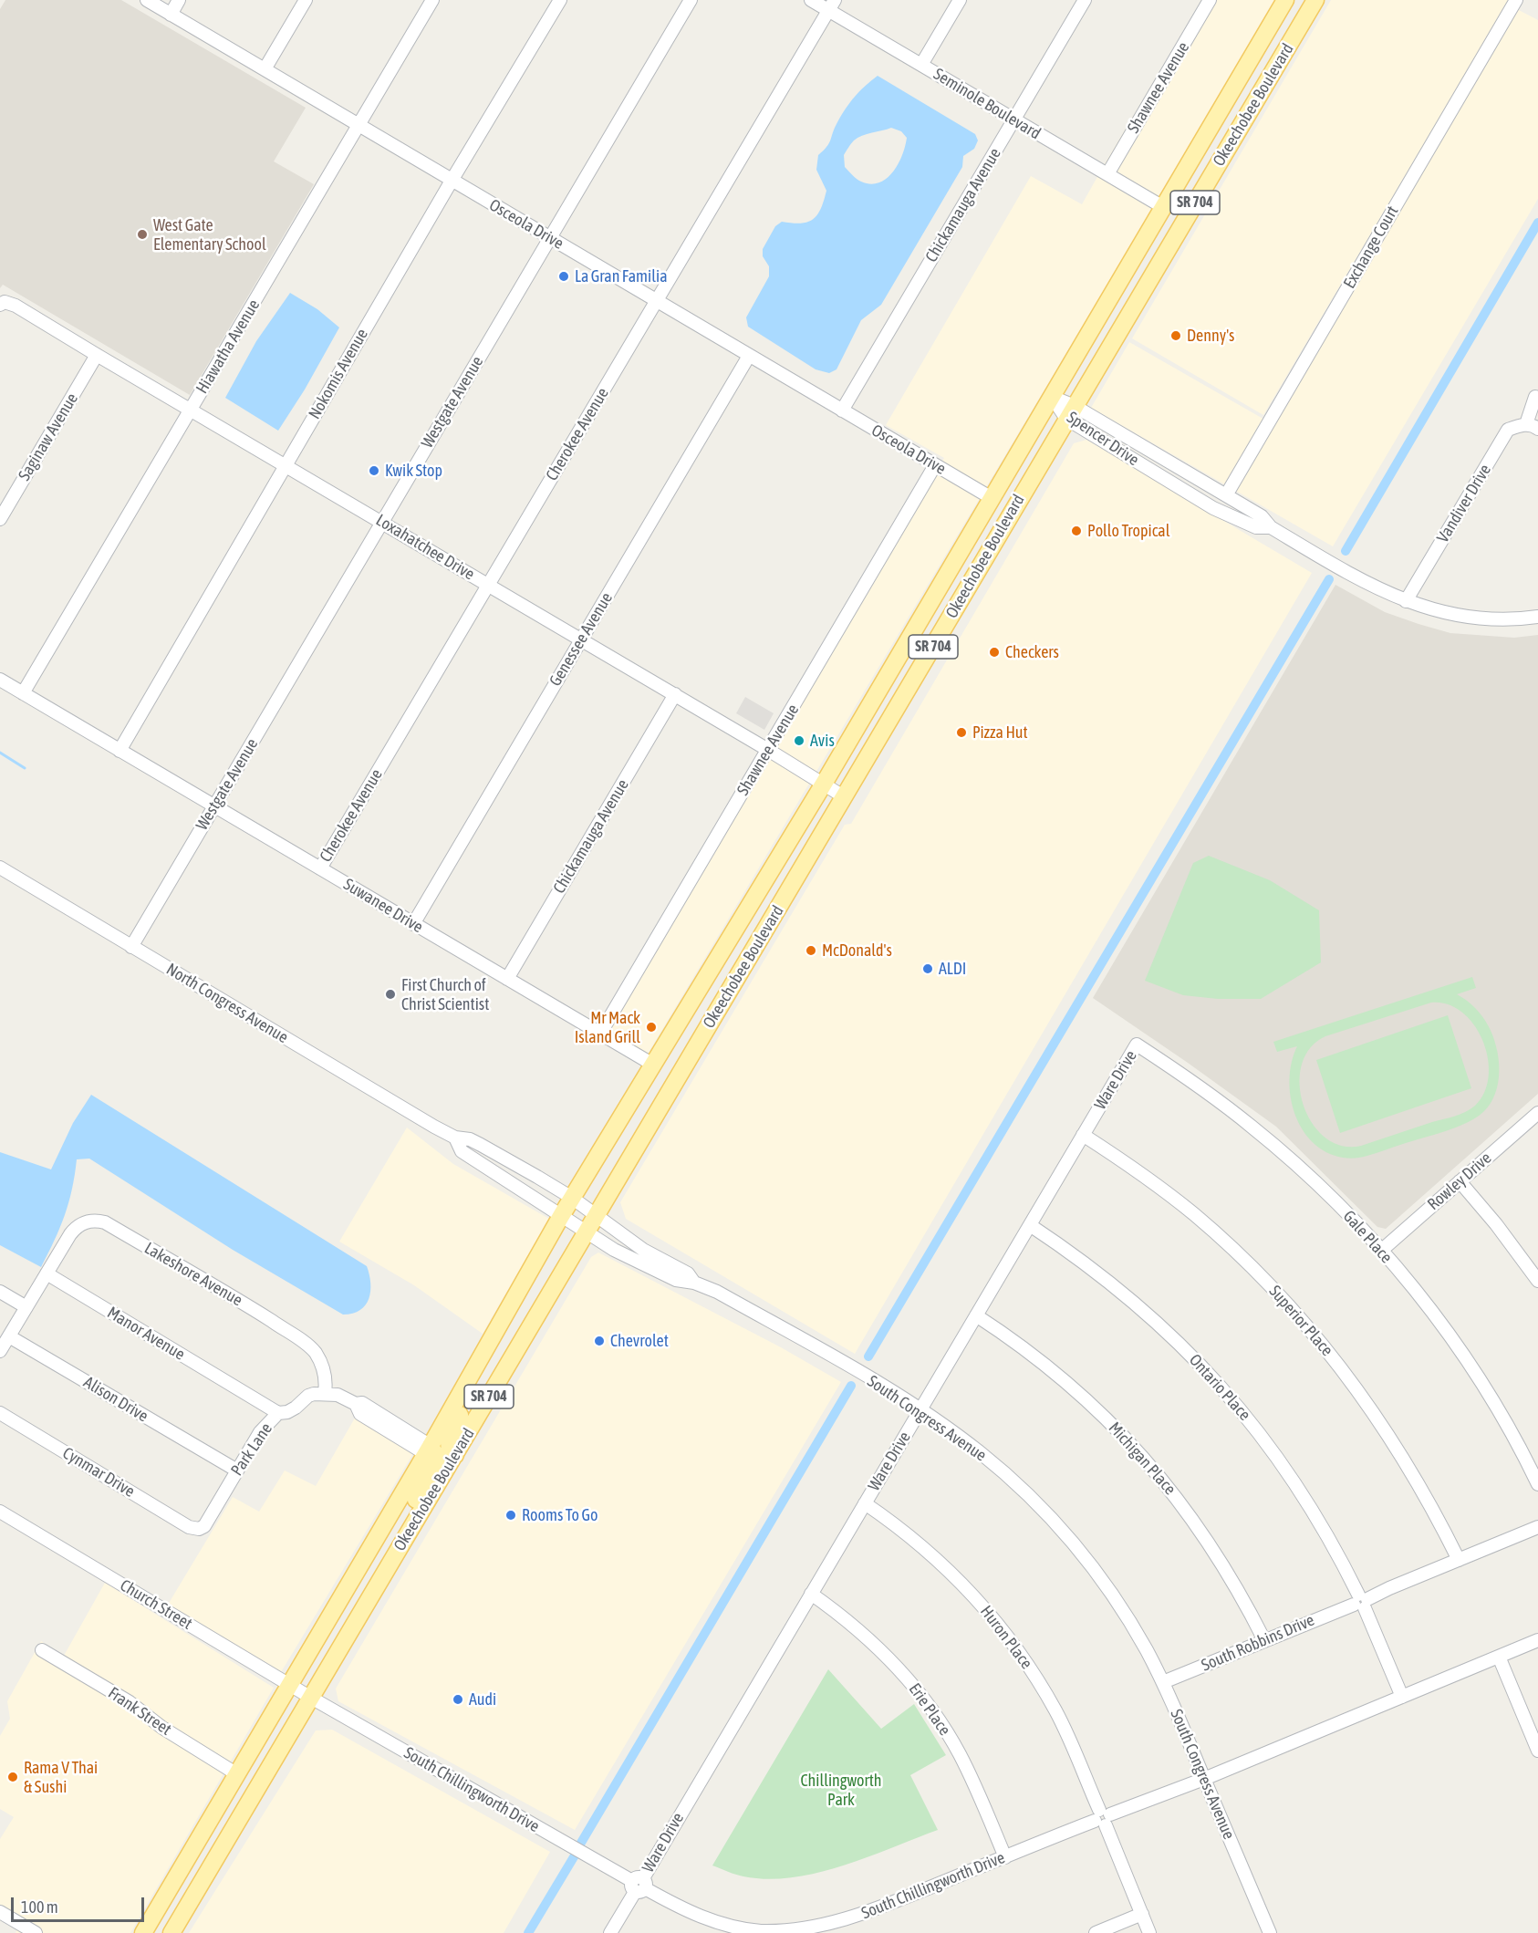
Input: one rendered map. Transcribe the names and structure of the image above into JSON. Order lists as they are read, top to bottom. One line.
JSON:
{"streets":{"main road":["Okeechobee Boulevard","SR 704"],"street":["Shawnee Avenue","Seminole Boulevard","Chickamauga Avenue","Osceola Drive","Exchange Court","Hiawatha Avenue","Nokomis Avenue","Westgate Avenue","Cherokee Avenue","Saginaw Avenue","Spencer Drive","Vandiver Drive","Loxahatchee Drive","Genessee Avenue","Suwanee Drive","North Congress Avenue","Ware Drive","Rowley Drive","Gale Place","Lakeshore Avenue","Superior Place","Manor Avenue","Ontario Place","Alison Drive","South Congress Avenue","Park Lane","Michigan Place","Cynmar Drive","Church Street","Huron Place","South Robbins Drive","Erie Place","Frank Street","South Chillingworth Drive"]},"crossings":[["Shawnee Avenue","Seminole Boulevard"],["Shawnee Avenue","Osceola Drive"],["Shawnee Avenue","Loxahatchee Drive"],["Shawnee Avenue","Suwanee Drive"],["Seminole Boulevard","Okeechobee Boulevard"],["Seminole Boulevard","Chickamauga Avenue"],["Seminole Boulevard","Cherokee Avenue"],["Okeechobee Boulevard","Osceola Drive"],["Okeechobee Boulevard","Spencer Drive"],["Okeechobee Boulevard","Loxahatchee Drive"],["Okeechobee Boulevard","Suwanee Drive"],["Okeechobee Boulevard","North Congress Avenue"],["Okeechobee Boulevard","South Congress Avenue"],["Okeechobee Boulevard","Church Street"],["Okeechobee Boulevard","Frank Street"],["Okeechobee Boulevard","South Chillingworth Drive"],["Chickamauga Avenue","Osceola Drive"],["Chickamauga Avenue","Loxahatchee Drive"],["Chickamauga Avenue","Suwanee Drive"],["Osceola Drive","Hiawatha Avenue"],["Osceola Drive","Nokomis Avenue"],["Osceola Drive","Westgate Avenue"],["Osceola Drive","Cherokee Avenue"],["Osceola Drive","Genessee Avenue"],["Exchange Court","Spencer Drive"],["Hiawatha Avenue","Loxahatchee Drive"],["Hiawatha Avenue","Suwanee Drive"],["Nokomis Avenue","Loxahatchee Drive"],["Nokomis Avenue","Suwanee Drive"],["Westgate Avenue","Loxahatchee Drive"],["Westgate Avenue","Suwanee Drive"],["Westgate Avenue","North Congress Avenue"],["Cherokee Avenue","Loxahatchee Drive"],["Cherokee Avenue","Suwanee Drive"],["Saginaw Avenue","Loxahatchee Drive"],["Spencer Drive","Vandiver Drive"],["Loxahatchee Drive","Genessee Avenue"],["Genessee Avenue","Suwanee Drive"],["North Congress Avenue","South Congress Avenue"],["Ware Drive","Gale Place"],["Ware Drive","Superior Place"],["Ware Drive","Ontario Place"],["Ware Drive","South Congress Avenue"],["Ware Drive","Michigan Place"],["Ware Drive","Huron Place"],["Ware Drive","Erie Place"],["Ware Drive","South Chillingworth Drive"],["Rowley Drive","Gale Place"],["Lakeshore Avenue","Manor Avenue"],["Lakeshore Avenue","Park Lane"],["Superior Place","South Robbins Drive"],["Manor Avenue","Park Lane"],["Ontario Place","South Robbins Drive"],["Ontario Place","South Chillingworth Drive"],["Alison Drive","Park Lane"],["South Congress Avenue","South Robbins Drive"],["South Congress Avenue","South Chillingworth Drive"],["Park Lane","Cynmar Drive"],["Michigan Place","South Robbins Drive"],["Church Street","South Chillingworth Drive"],["Huron Place","South Chillingworth Drive"],["Erie Place","South Chillingworth Drive"]],"parks":["Chillingworth Park"],"places":["West Gate Elementary School","La Gran Familia","Denny's","Kwik Stop","Pollo Tropical","Checkers","Pizza Hut","Avis","McDonald's","ALDI","First Church of Christ Scientist","Mr Mack Island Grill","Chevrolet","Rooms To Go","Audi","Rama V Thai & Sushi"],"scale_bar":"100 m"}
